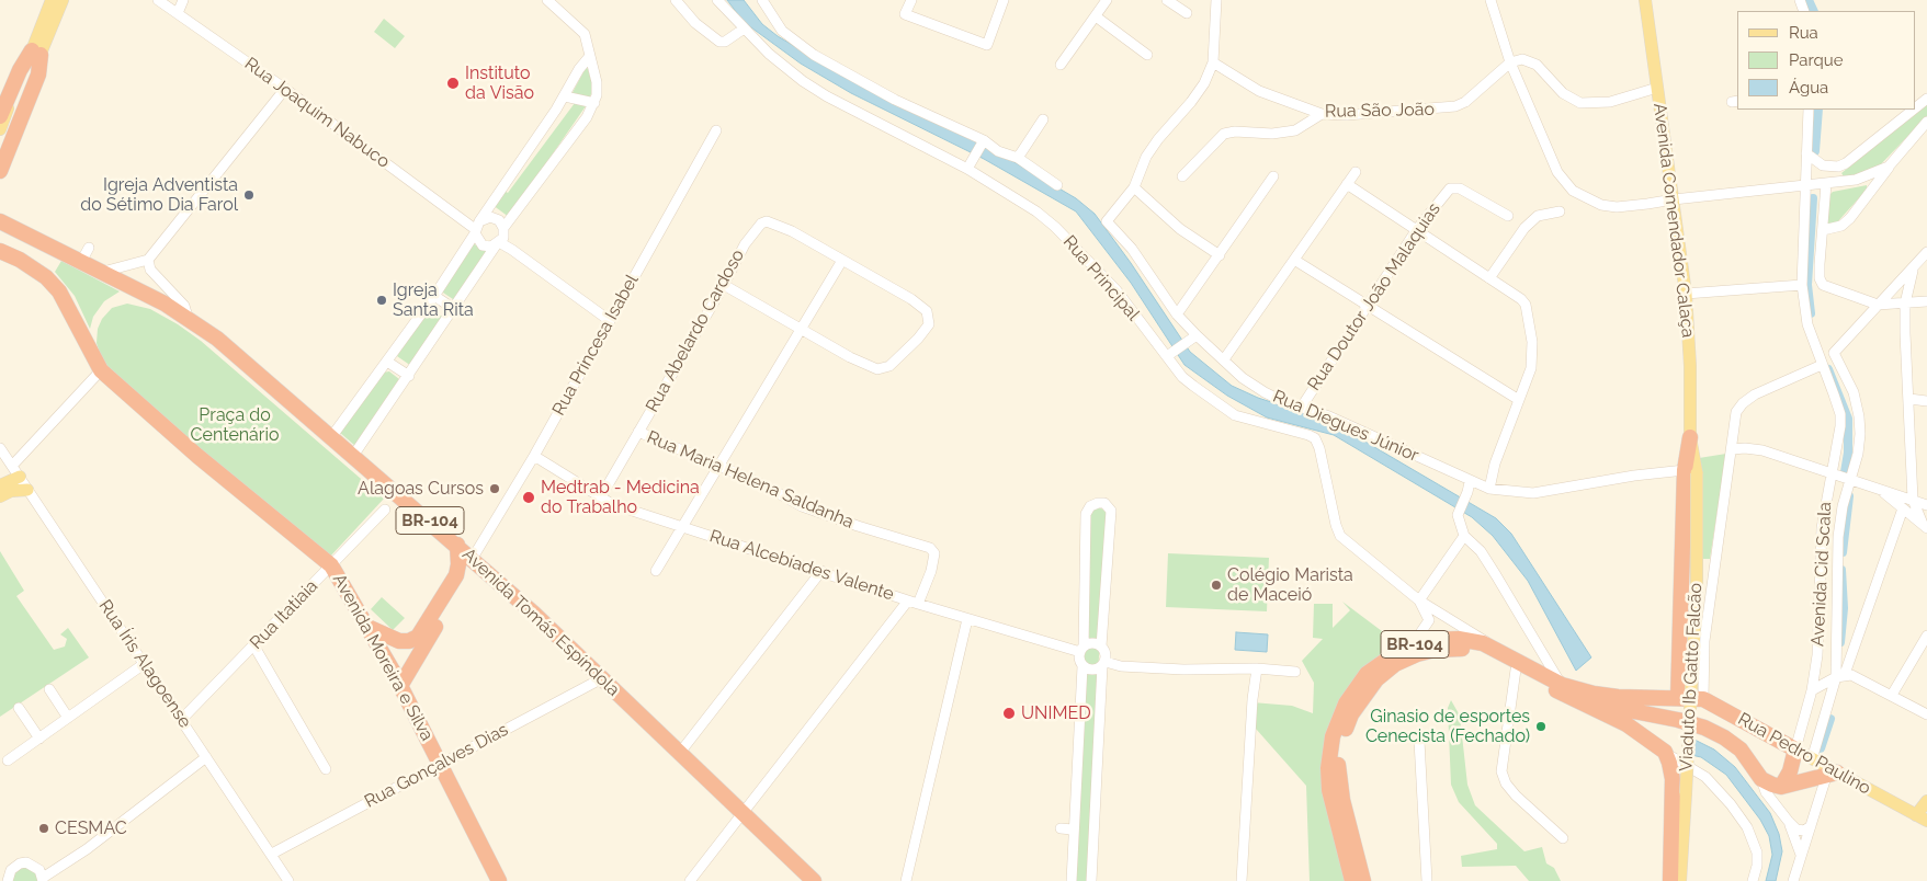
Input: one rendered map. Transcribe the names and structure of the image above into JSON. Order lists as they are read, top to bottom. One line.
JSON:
{"streets":{"highway":["BR-104","Avenida Tomás Espíndola","Avenida Moreira e Silva","Rua Pedro Paulino"],"main road":["Avenida Comendador Calaça","Viaduto Ib Gatto Falcão"],"street":["Rua São João","Rua Joaquim Nabuco","Rua Principal","Rua Doutor João Malaquias","Rua Abelardo Cardoso","Rua Princesa Isabel","Rua Diegues Júnior","Rua Maria Helena Saldanha","Rua Alcebíades Valente","Avenida Cid Scala","Rua Itatiaia","Rua Íris Alagoense","Rua Gonçalves Dias"]},"crossings":[["Rua Principal","BR-104"],["Rua Doutor João Malaquias","Rua Diegues Júnior"],["Rua Abelardo Cardoso","Rua Maria Helena Saldanha"],["Rua Abelardo Cardoso","Rua Alcebíades Valente"],["Rua Princesa Isabel","Rua Alcebíades Valente"],["Rua Princesa Isabel","Avenida Tomás Espíndola"],["Rua Diegues Júnior","Viaduto Ib Gatto Falcão"],["Rua Maria Helena Saldanha","Rua Alcebíades Valente"],["Rua Maria Helena Saldanha","Avenida Tomás Espíndola"],["BR-104","Rua Pedro Paulino"],["Avenida Cid Scala","Rua Pedro Paulino"],["Rua Itatiaia","Avenida Moreira e Silva"],["Rua Itatiaia","Rua Íris Alagoense"],["Avenida Tomás Espíndola","Rua Gonçalves Dias"],["Avenida Moreira e Silva","Rua Gonçalves Dias"],["Rua Íris Alagoense","Rua Gonçalves Dias"]],"parks":["Praça do Centenário"],"places":["Instituto da Visão","Igreja Adventista do Sétimo Dia Farol","Igreja Santa Rita","Alagoas Cursos","Medtrab - Medicina do Trabalho","Colégio Marista de Maceió","UNIMED","Ginasio de esportes Cenecista (Fechado)","CESMAC"],"legend":["Rua","Parque","Água"]}
